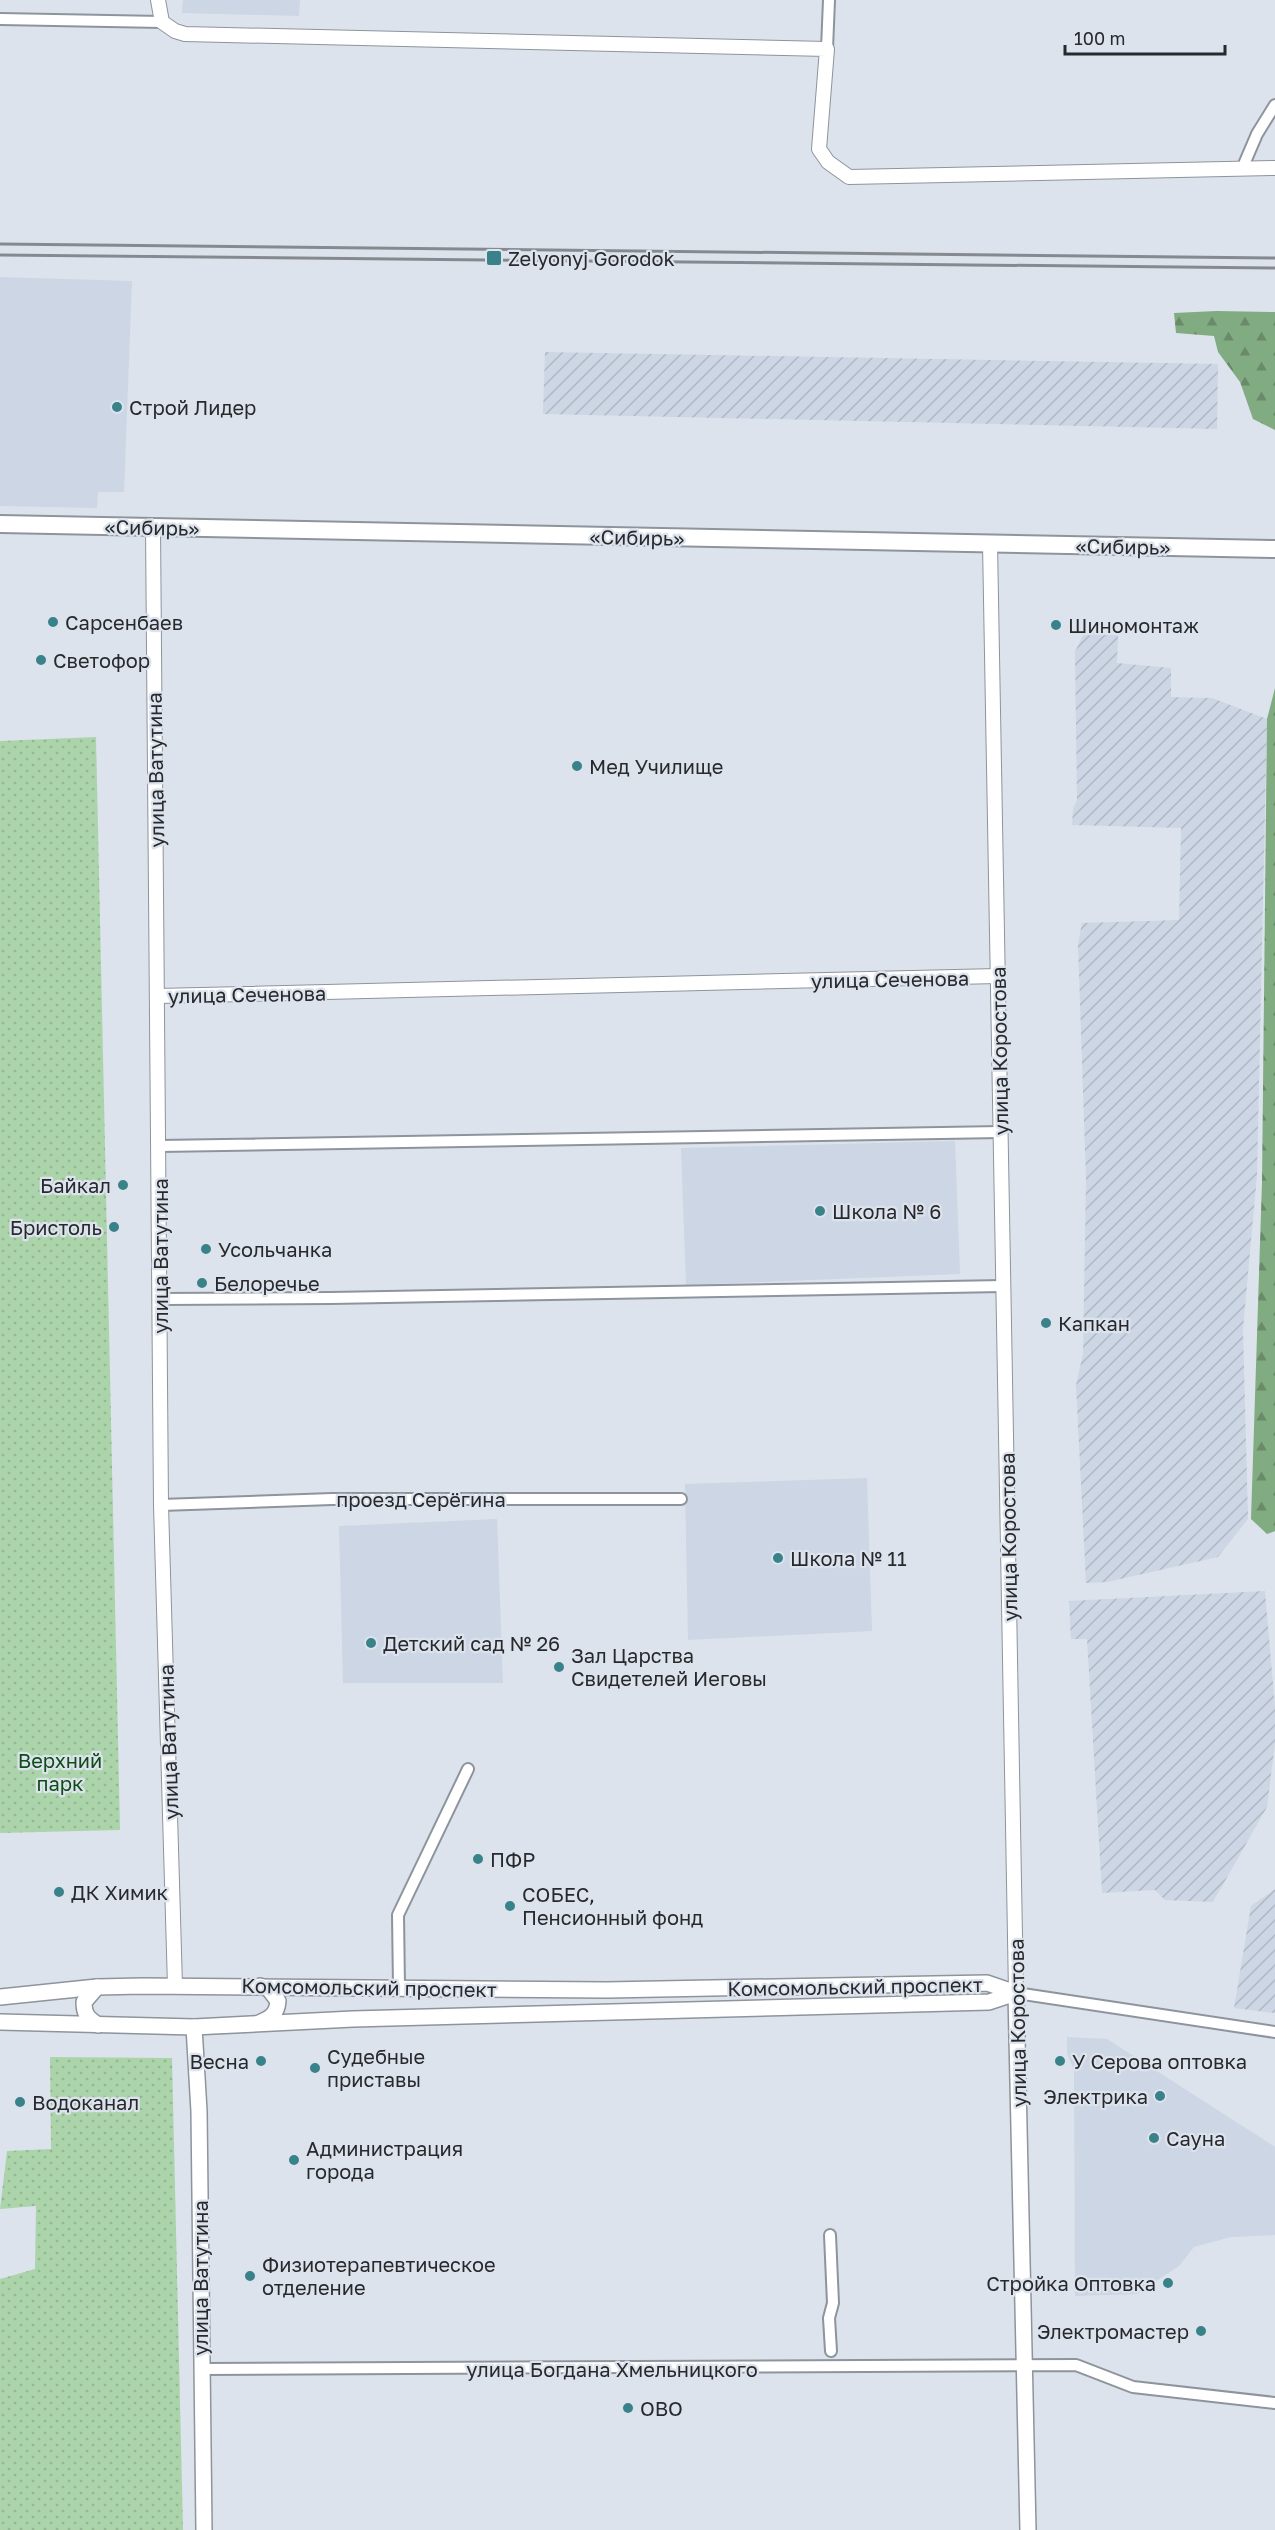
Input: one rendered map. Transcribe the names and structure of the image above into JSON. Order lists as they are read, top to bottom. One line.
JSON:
{"streets":{"main road":["«Сибирь»","улица Ватутина","улица Коростова","Комсомольский проспект"],"street":["улица Сеченова","проезд Серёгина","улица Богдана Хмельницкого"]},"crossings":[["«Сибирь»","улица Ватутина"],["«Сибирь»","улица Коростова"],["улица Ватутина","улица Сеченова"],["улица Ватутина","проезд Серёгина"],["улица Ватутина","Комсомольский проспект"],["улица Ватутина","улица Богдана Хмельницкого"],["улица Сеченова","улица Коростова"],["улица Коростова","Комсомольский проспект"],["улица Коростова","улица Богдана Хмельницкого"]],"parks":["Верхний парк"],"places":{"transit":["Zelyonyj Gorodok"],"other":["Строй Лидер","Сарсенбаев","Шиномонтаж","Светофор","Мед Училище","Байкал","Школа № 6","Бристоль","Усольчанка","Белоречье","Капкан","Школа № 11","Детский сад № 26","Зал Царства Свидетелей Иеговы","ПФР","ДК Химик","СОБЕС, Пенсионный фонд","Весна","У Серова оптовка","Судебные приставы","Электрика","Водоканал","Сауна","Администрация города","Физиотерапевтическое отделение","Стройка Оптовка","Электромастер","ОВО"]},"scale_bar":"100 m"}
